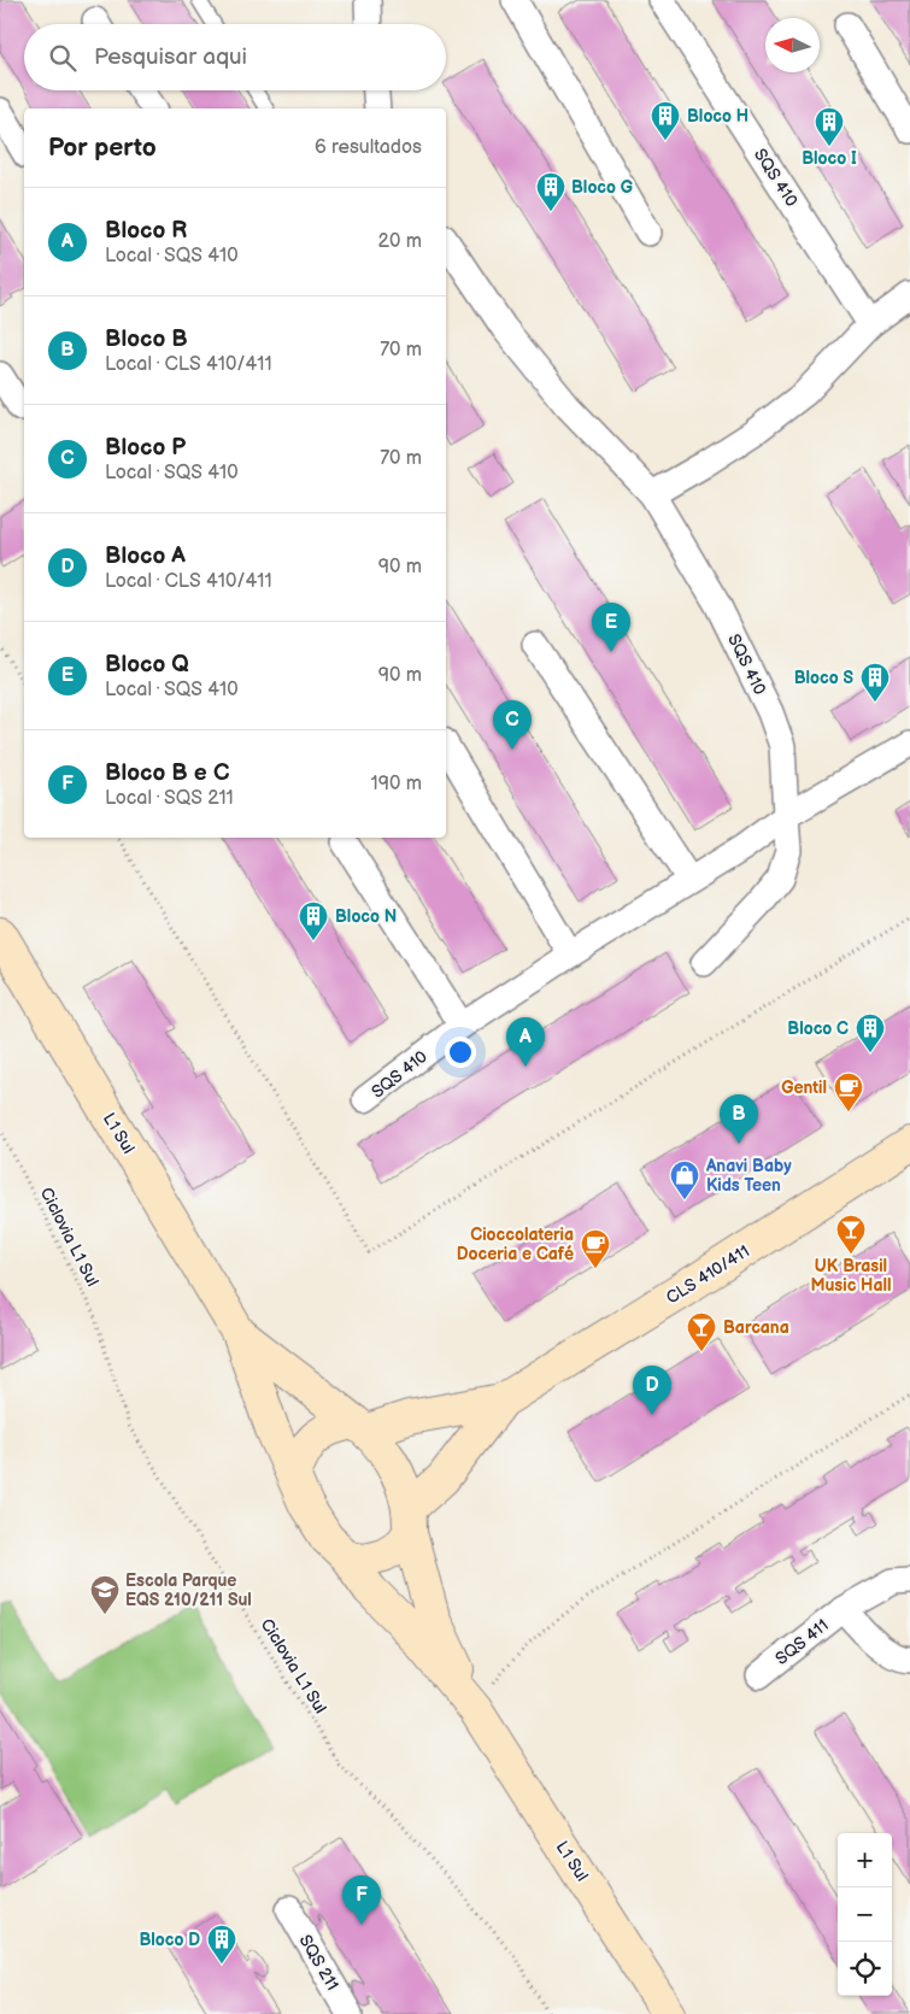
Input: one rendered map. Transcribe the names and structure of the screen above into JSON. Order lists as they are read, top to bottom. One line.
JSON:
{"streets":{"street":["SQS 410","L1 Sul","CLS 410/411","SQS 411","SQS 211"],"path":["Ciclovia L1 Sul"]},"crossings":[["L1 Sul","CLS 410/411"]],"places":{"building":["Bloco H","Bloco I","Bloco G","Bloco S","Bloco N","Bloco C","Bloco D"],"cafe":["Gentil","Cioccolateria Doceria e Café"],"shop":["Anavi Baby Kids Teen"],"bar":["UK Brasil Music Hall","Barcana"],"school or university":["Escola Parque EQS 210/211 Sul"]},"north":"left","page":{"search":"Pesquisar aqui","heading":["Por perto","6 resultados"],"list":[{"mark":"A","name":"Bloco R","note":"Local · SQS 410","value":"20 m"},{"mark":"B","name":"Bloco B","note":"Local · CLS 410/411","value":"70 m"},{"mark":"C","name":"Bloco P","note":"Local · SQS 410","value":"70 m"},{"mark":"D","name":"Bloco A","note":"Local · CLS 410/411","value":"90 m"},{"mark":"E","name":"Bloco Q","note":"Local · SQS 410","value":"90 m"},{"mark":"F","name":"Bloco B e C","note":"Local · SQS 211","value":"190 m"}],"pins":["E","C","A","B","D","F"],"map_buttons":["+","−"]}}
